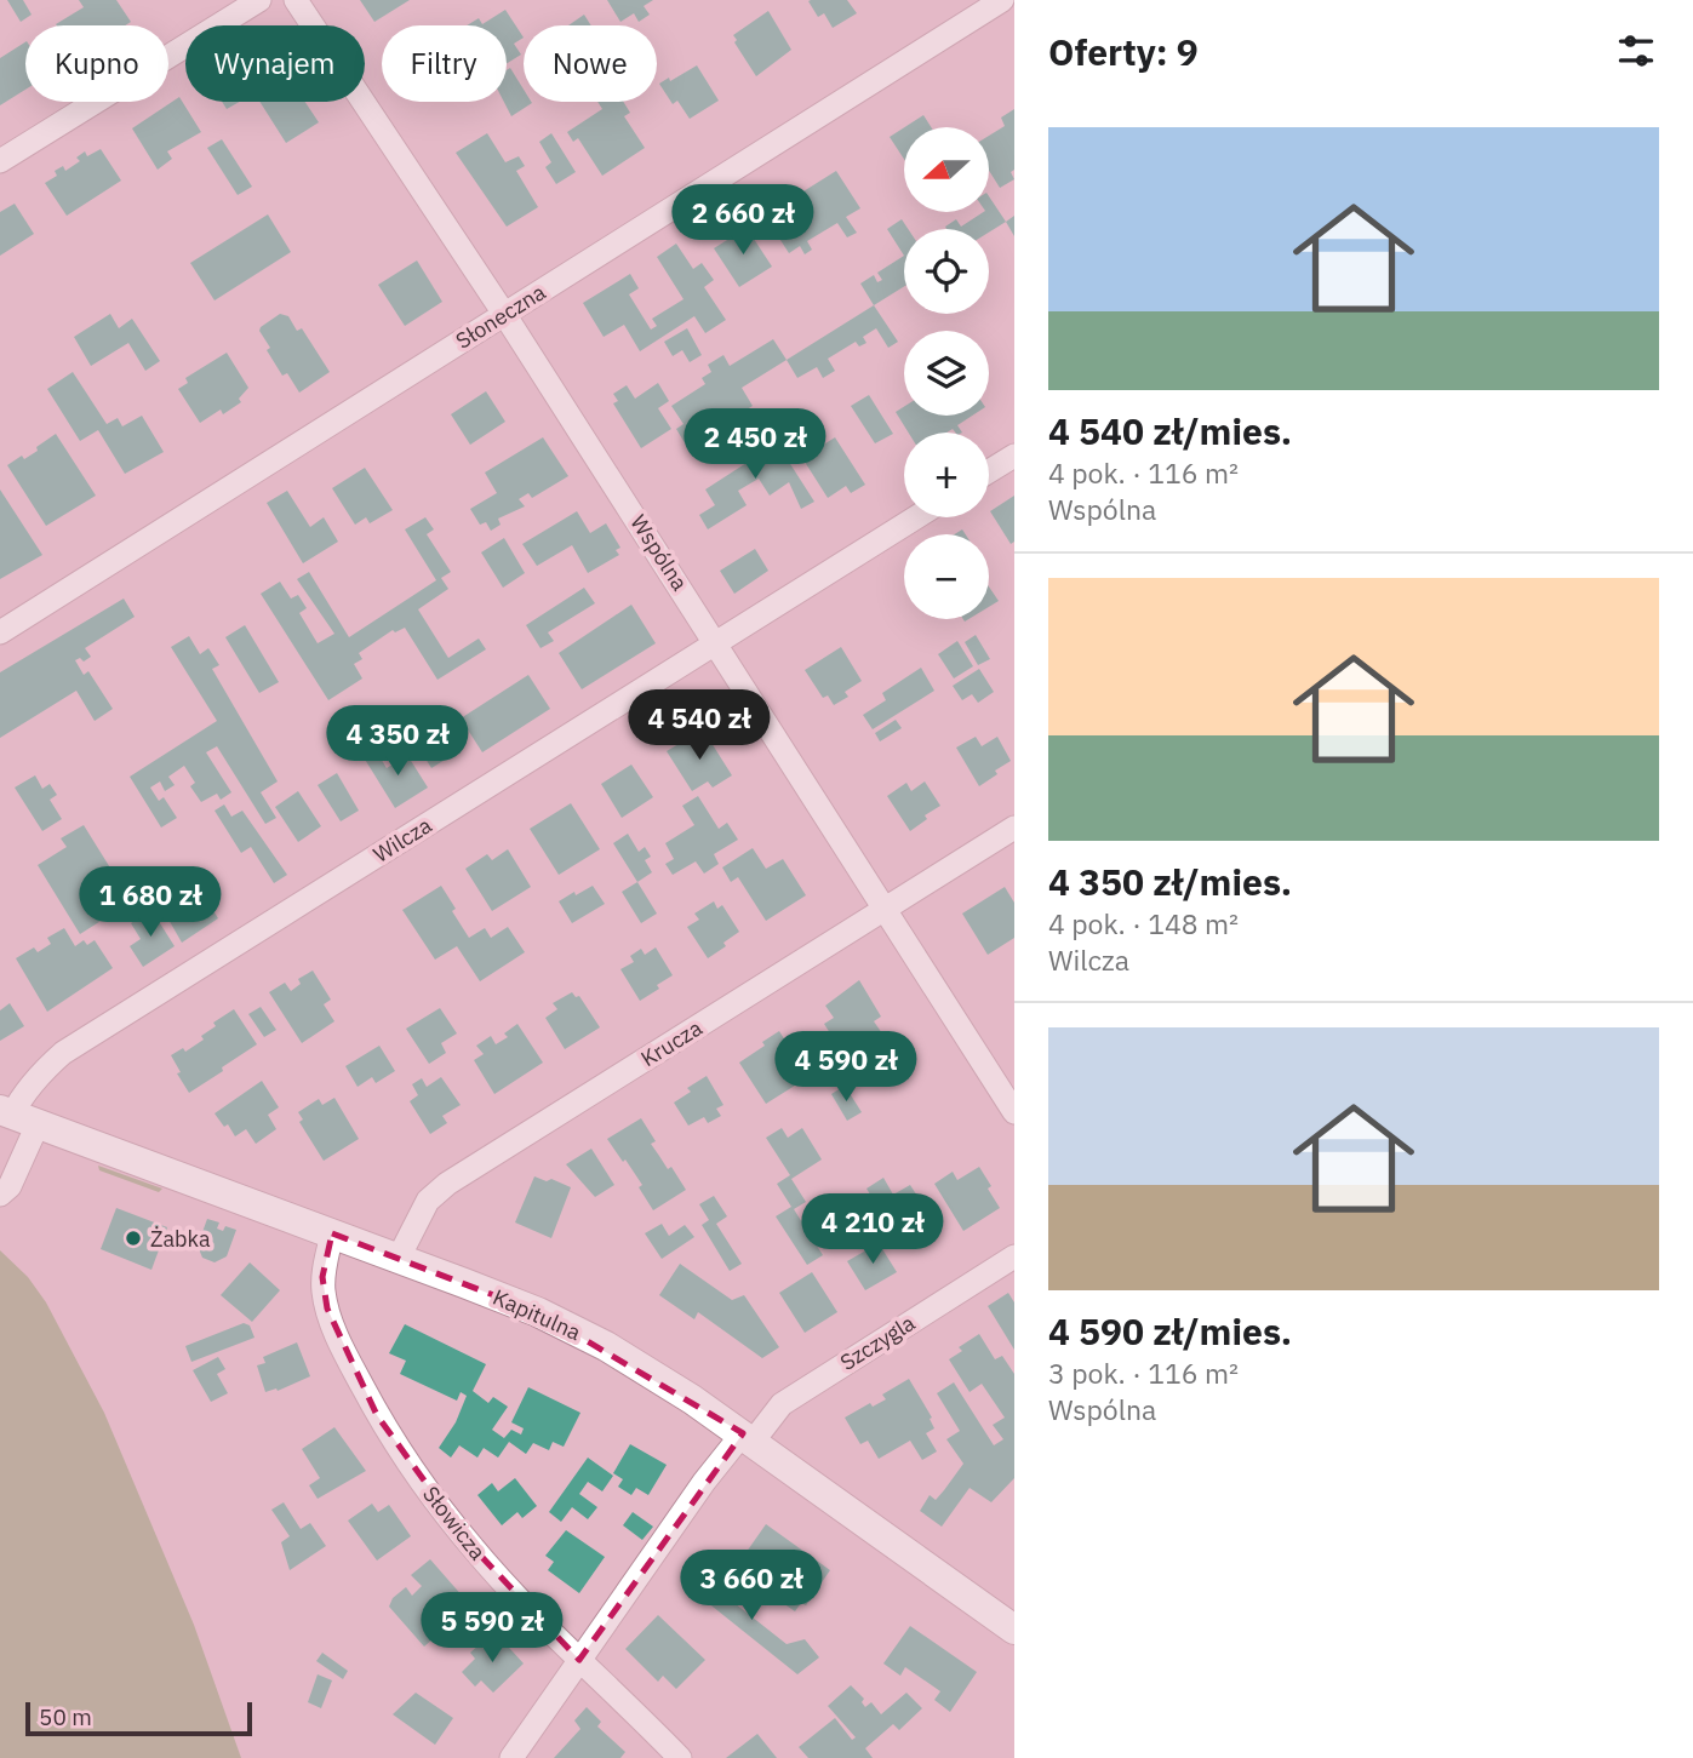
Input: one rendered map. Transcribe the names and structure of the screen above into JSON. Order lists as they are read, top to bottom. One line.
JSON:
{"streets":{"street":["Słoneczna","Wspólna","Wilcza","Krucza","Kapitulna","Szczygla","Słowicza"]},"crossings":[["Słoneczna","Wspólna"],["Wspólna","Wilcza"],["Wspólna","Krucza"],["Wilcza","Kapitulna"],["Krucza","Kapitulna"],["Kapitulna","Szczygla"],["Kapitulna","Słowicza"],["Szczygla","Słowicza"]],"places":["Żabka"],"scale_bar":"50 m","north":"left","page":{"heading":"Oferty: 9","chip":["Kupno","Wynajem","Filtry","Nowe"],"list":[{"name":"4 540 zł/mies.","note":"4 pok. · 116 m² · Wspólna"},{"name":"4 350 zł/mies.","note":"4 pok. · 148 m² · Wilcza"},{"name":"4 590 zł/mies.","note":"3 pok. · 116 m² · Wspólna"}],"map_buttons":["+","−"],"price":["2 660 zł","2 450 zł","4 540 zł","4 350 zł","1 680 zł","4 590 zł","4 210 zł","3 660 zł","5 590 zł"],"scale":"50 m"}}
